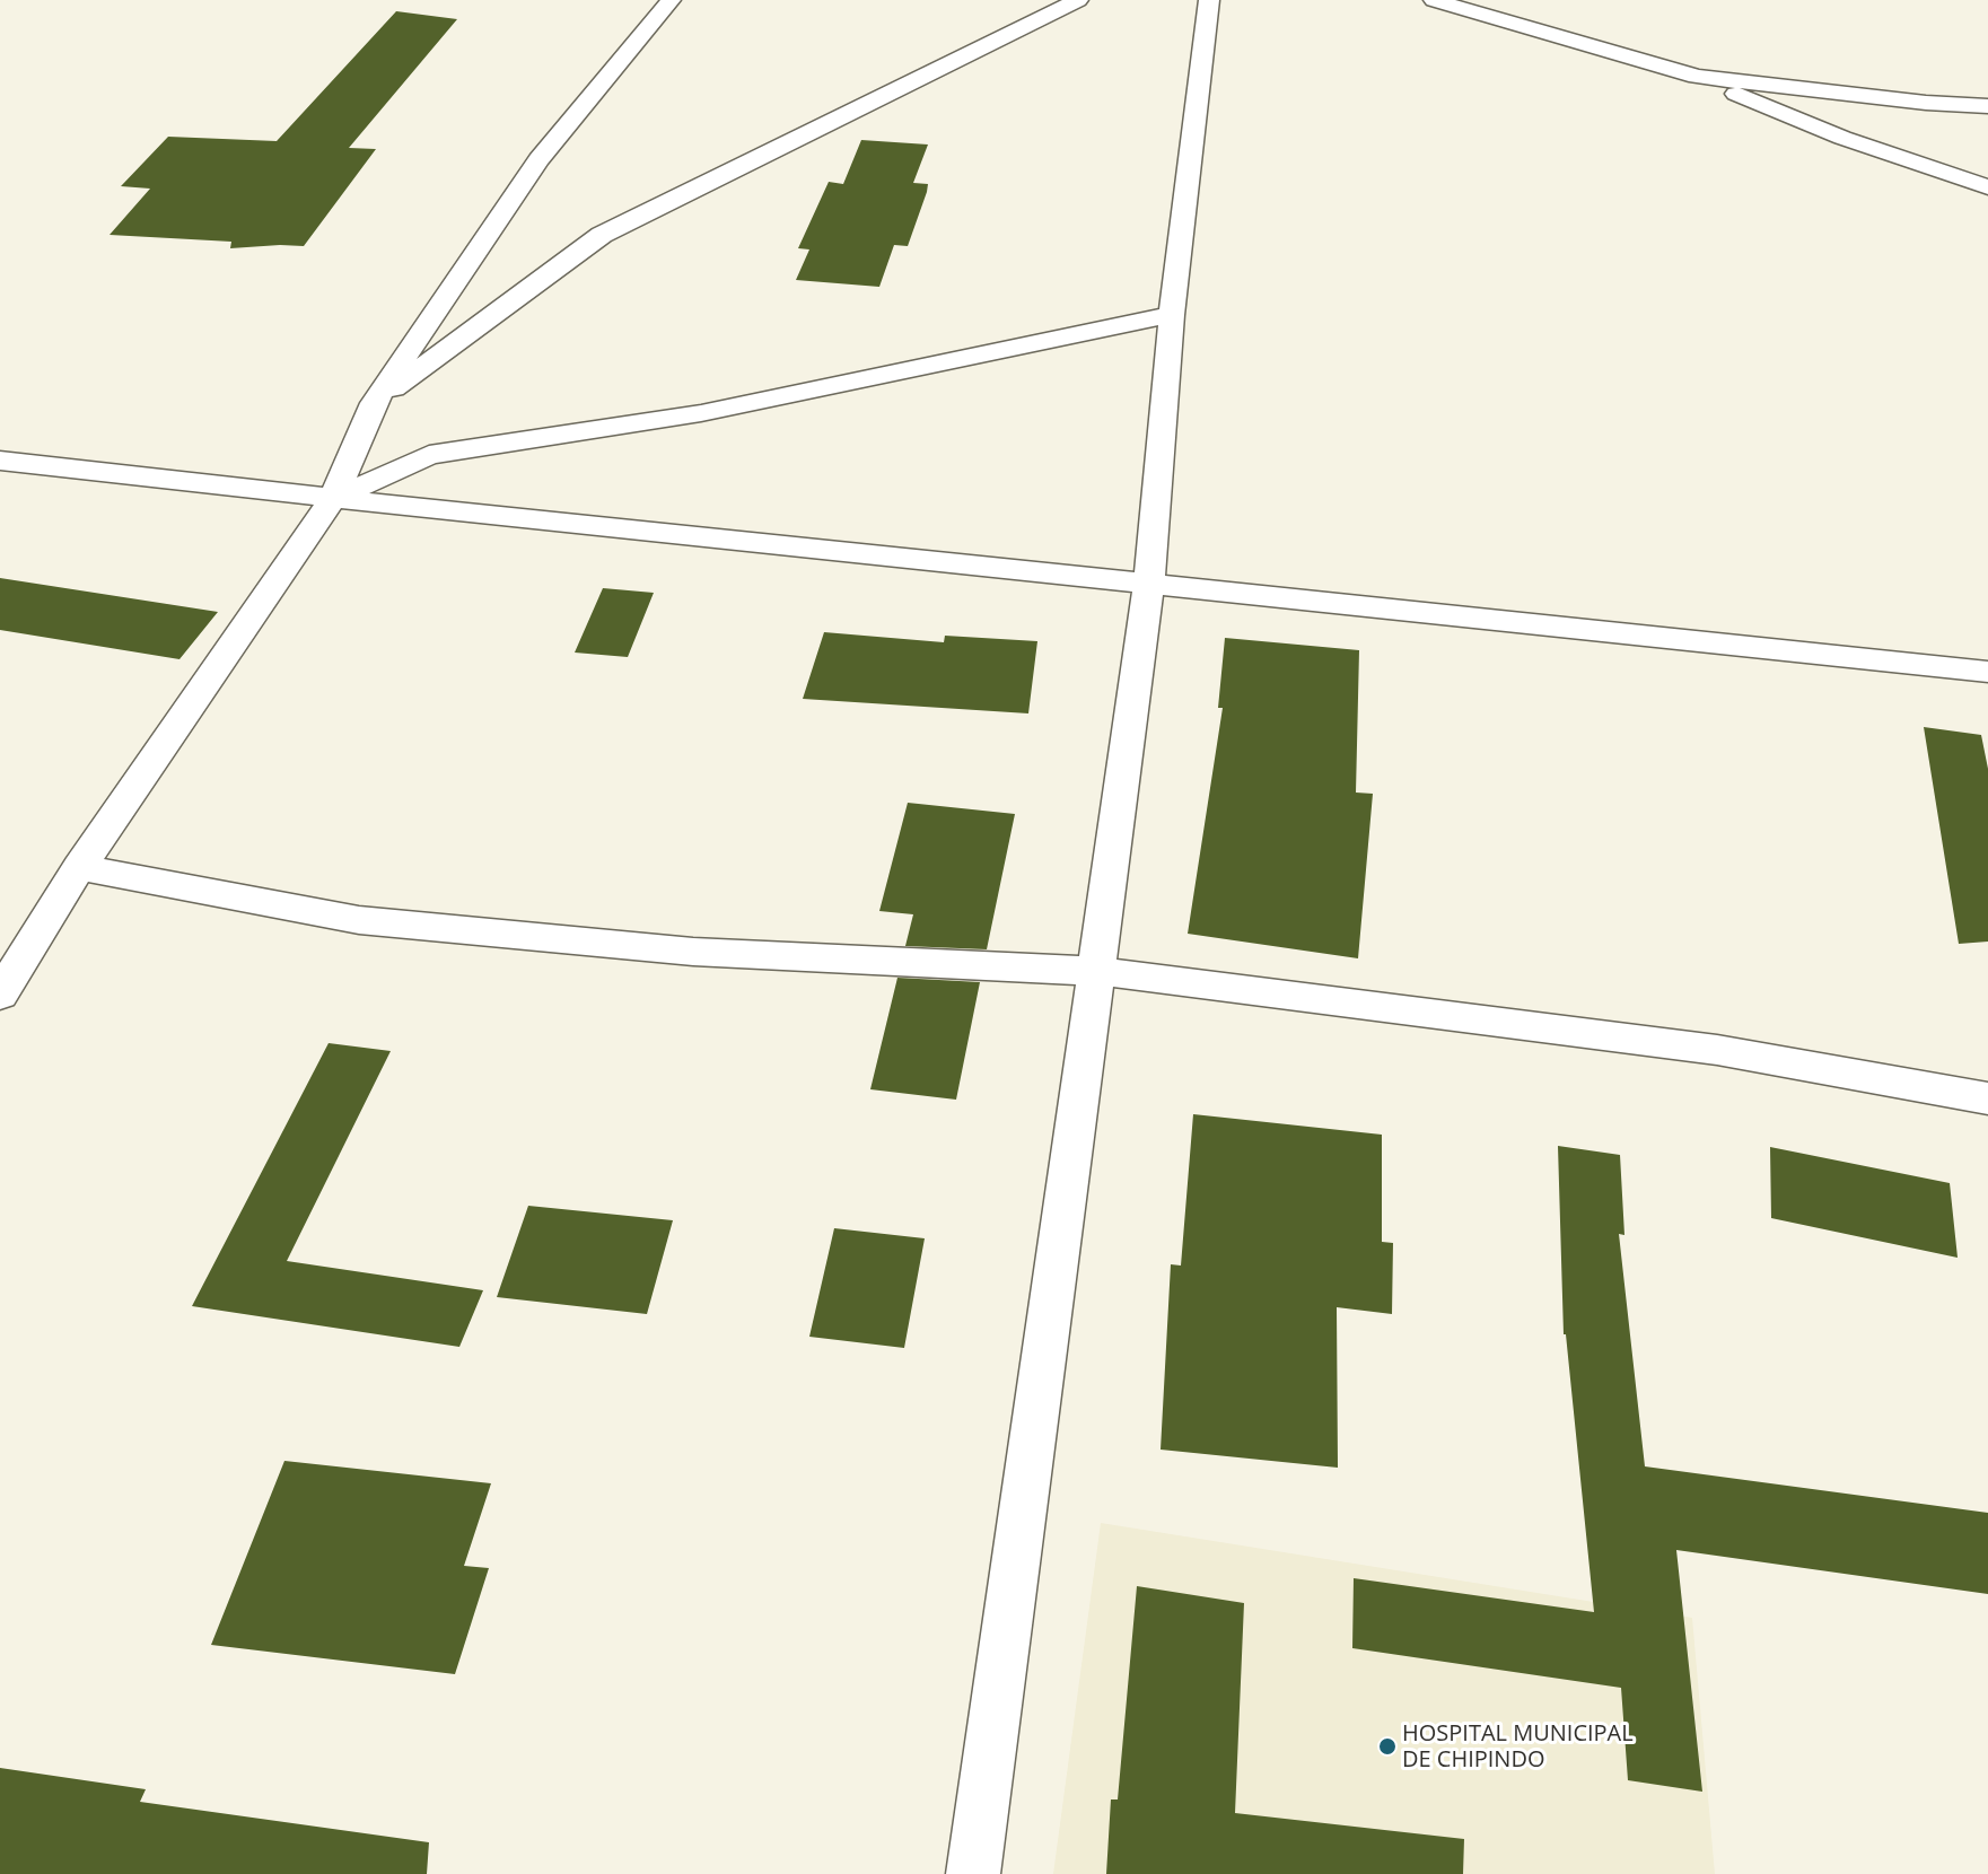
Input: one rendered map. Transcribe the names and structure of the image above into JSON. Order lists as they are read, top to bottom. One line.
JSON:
{"places":["HOSPITAL MUNICIPAL DE CHIPINDO"]}
